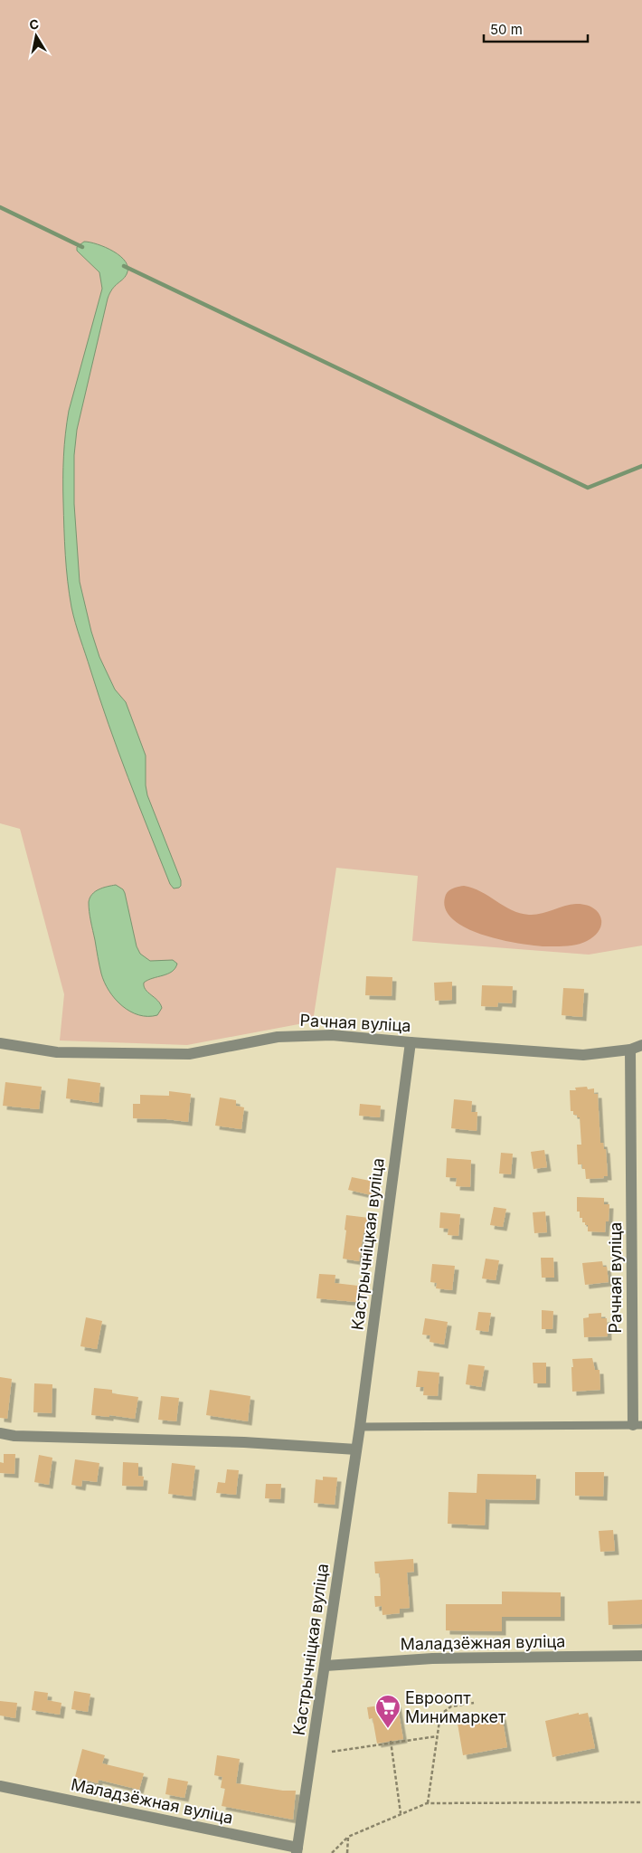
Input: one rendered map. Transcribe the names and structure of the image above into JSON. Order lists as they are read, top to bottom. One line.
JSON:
{"streets":{"street":["Рачная вуліца","Кастрычніцкая вуліца","Маладзёжная вуліца"]},"crossings":[["Рачная вуліца","Кастрычніцкая вуліца"],["Кастрычніцкая вуліца","Маладзёжная вуліца"]],"places":{"supermarket":["Евроопт Минимаркет"]},"scale_bar":"50 m","north":"top"}
